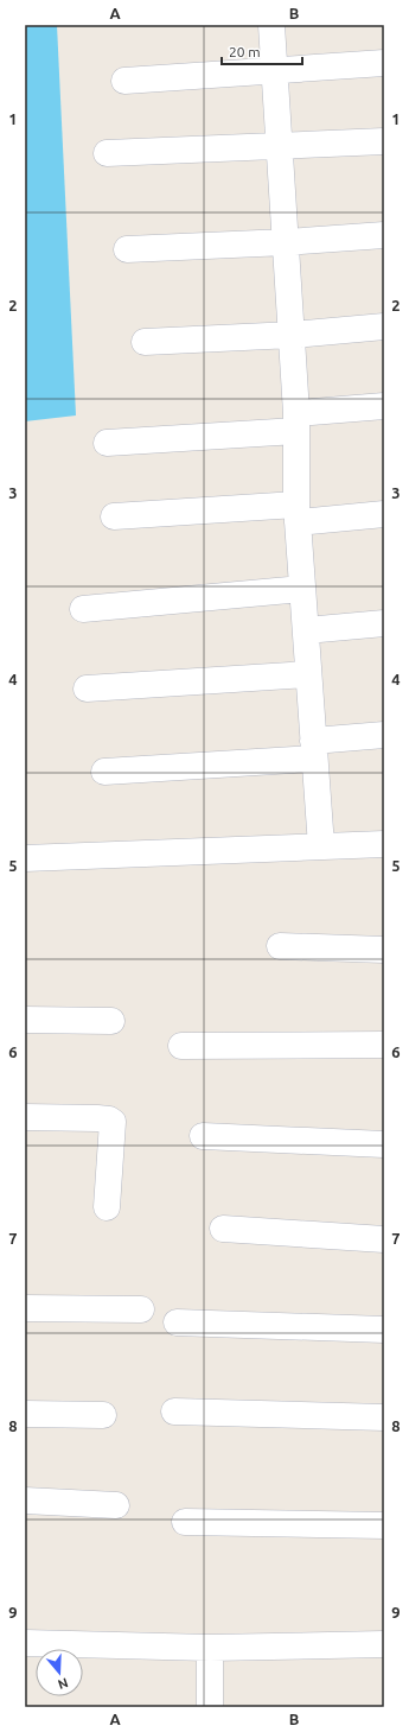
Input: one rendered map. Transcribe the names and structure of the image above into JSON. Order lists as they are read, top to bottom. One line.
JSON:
{"scale_bar":"20 m","north":"bottom","grid":{"columns":["A","B"],"rows":["1","2","3","4","5","6","7","8","9"]}}
